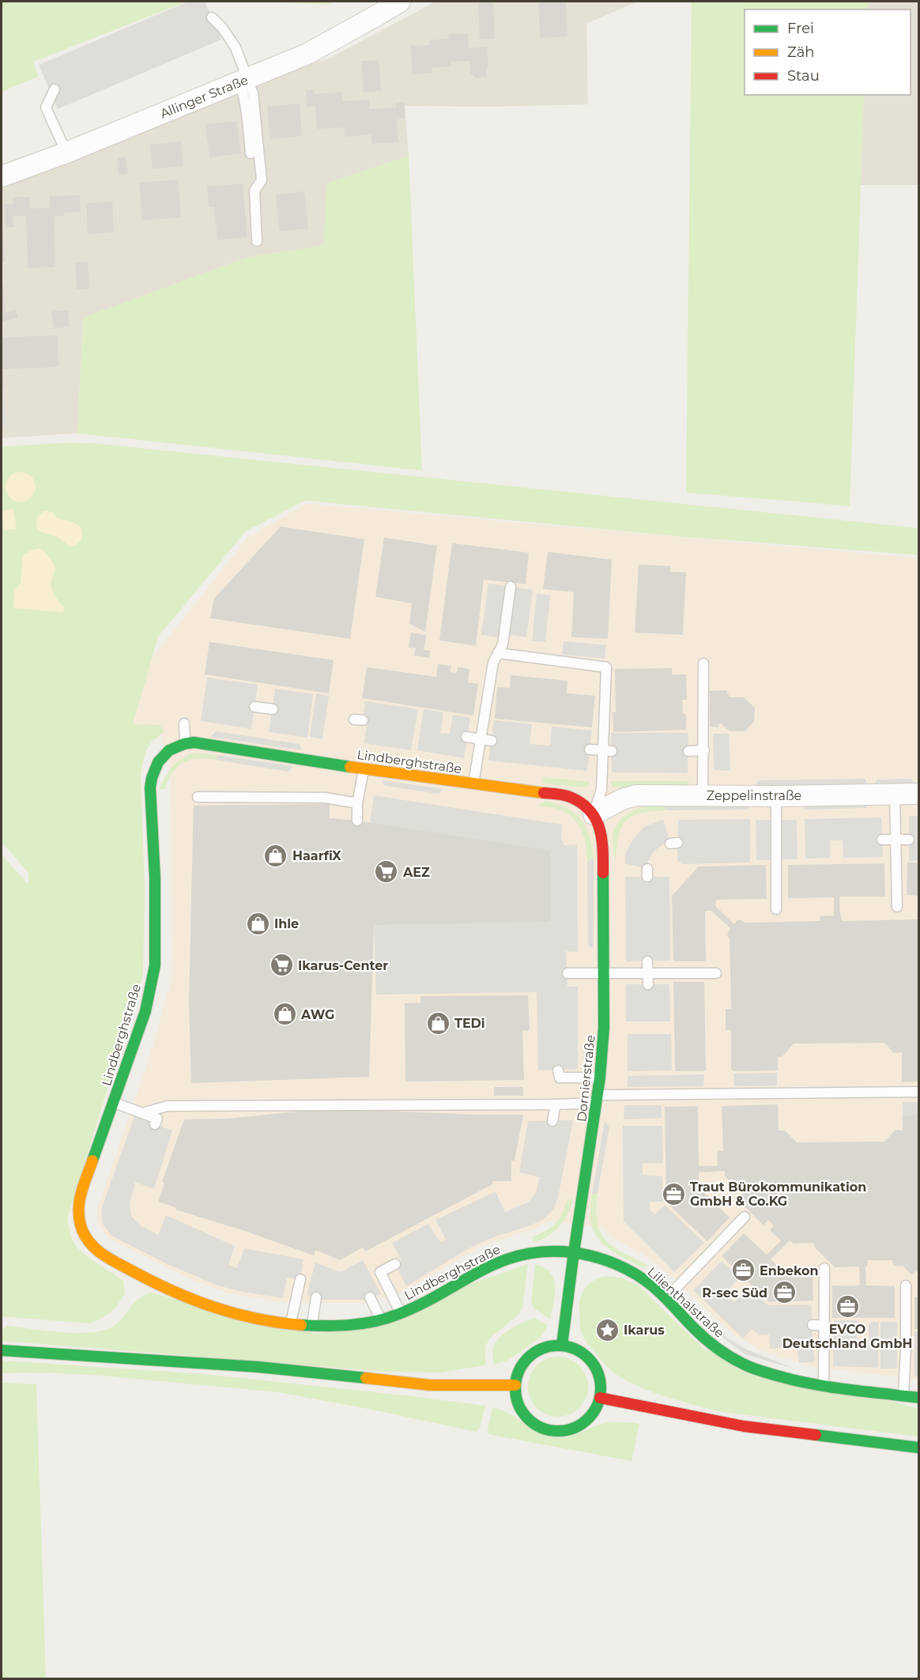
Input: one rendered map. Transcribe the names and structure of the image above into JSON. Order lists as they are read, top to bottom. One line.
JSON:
{"streets":{"street":["Allinger Straße","Lindberghstraße","Zeppelinstraße","Dornierstraße","Lilienthalstraße"]},"crossings":[["Lindberghstraße","Zeppelinstraße"],["Lindberghstraße","Dornierstraße"],["Lindberghstraße","Lilienthalstraße"],["Zeppelinstraße","Dornierstraße"],["Dornierstraße","Lilienthalstraße"]],"places":{"shop":["HaarfiX","Ihle","AWG","TEDi"],"supermarket":["AEZ","Ikarus-Center"],"office":["Traut Bürokommunikation GmbH & Co.KG","Enbekon","R-sec Süd","EVCO Deutschland GmbH"],"place":["Ikarus"]},"legend":["Frei","Zäh","Stau"]}
